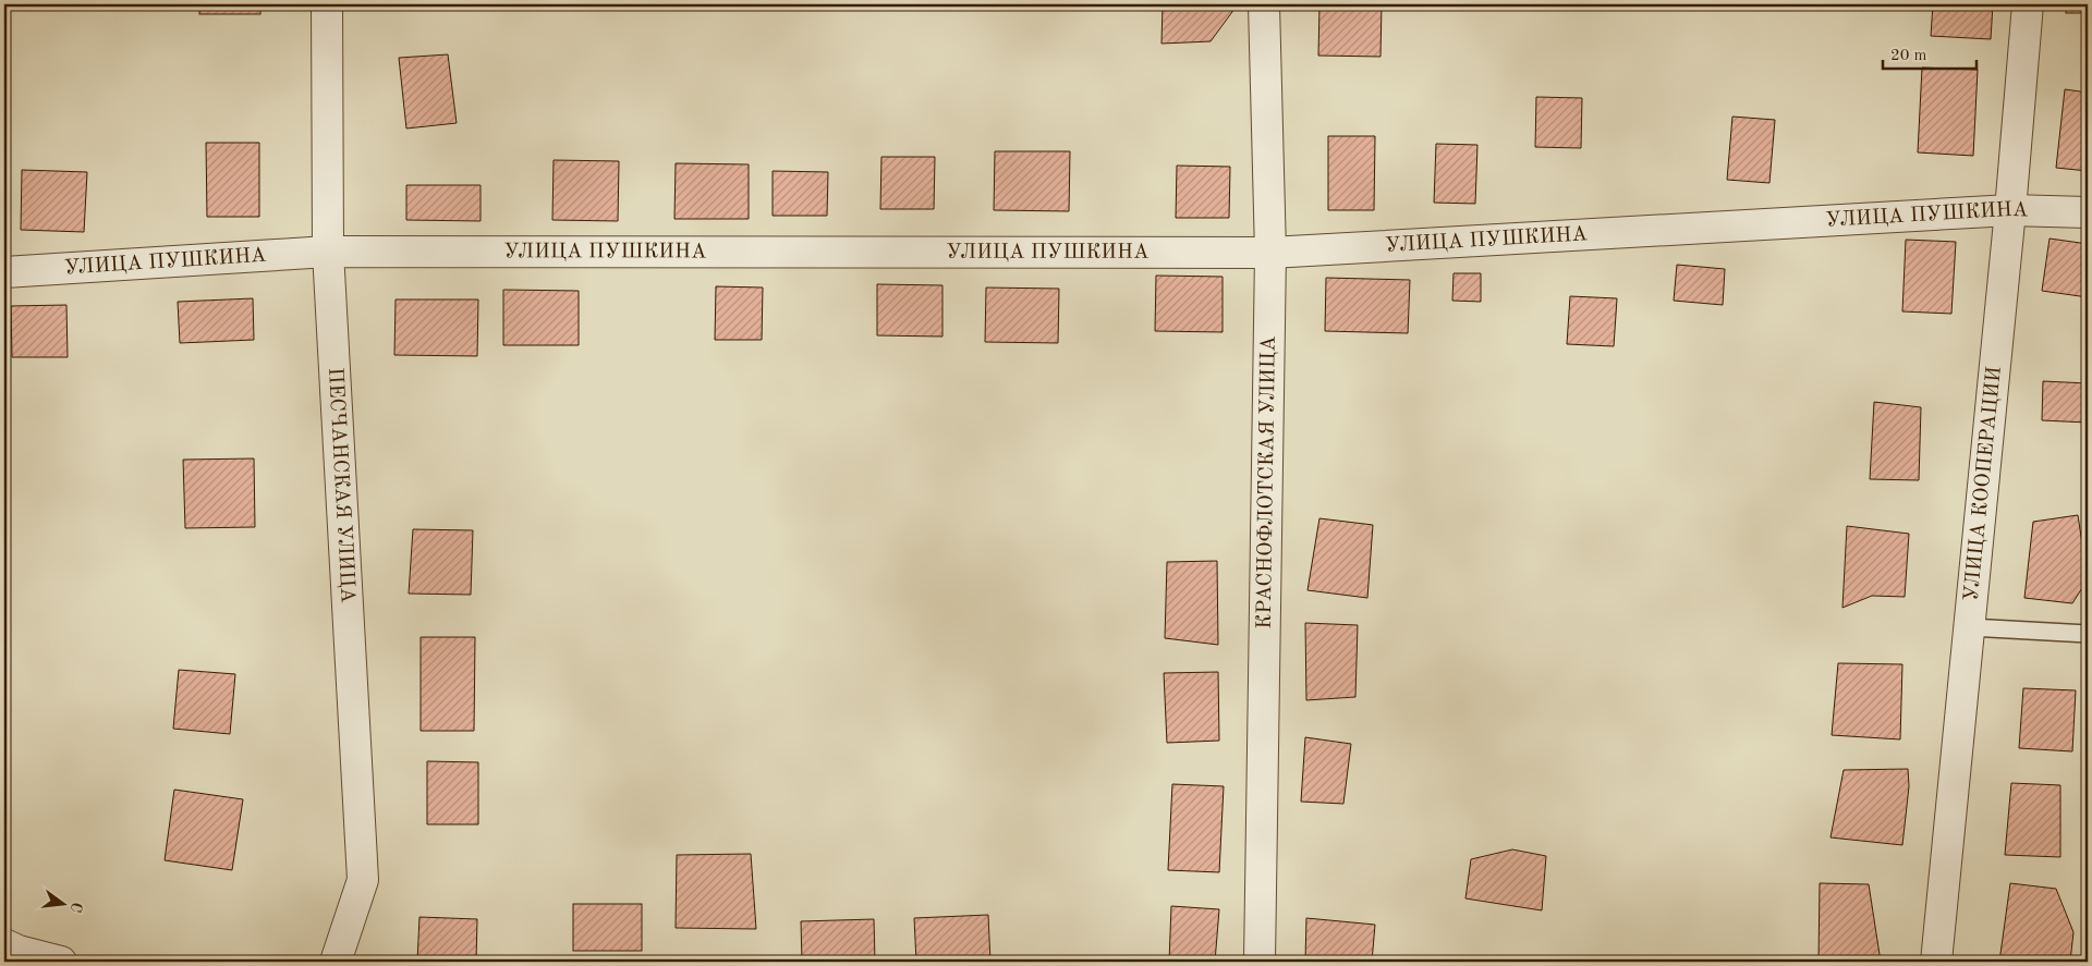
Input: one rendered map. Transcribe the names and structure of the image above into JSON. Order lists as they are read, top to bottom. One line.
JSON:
{"streets":{"street":["УЛИЦА ПУШКИНА","КРАСНОФЛОТСКАЯ УЛИЦА","УЛИЦА КООПЕРАЦИИ","ПЕСЧАНСКАЯ УЛИЦА"]},"crossings":[["УЛИЦА ПУШКИНА","КРАСНОФЛОТСКАЯ УЛИЦА"],["УЛИЦА ПУШКИНА","УЛИЦА КООПЕРАЦИИ"],["УЛИЦА ПУШКИНА","ПЕСЧАНСКАЯ УЛИЦА"]],"scale_bar":"20 m","north":"right"}
